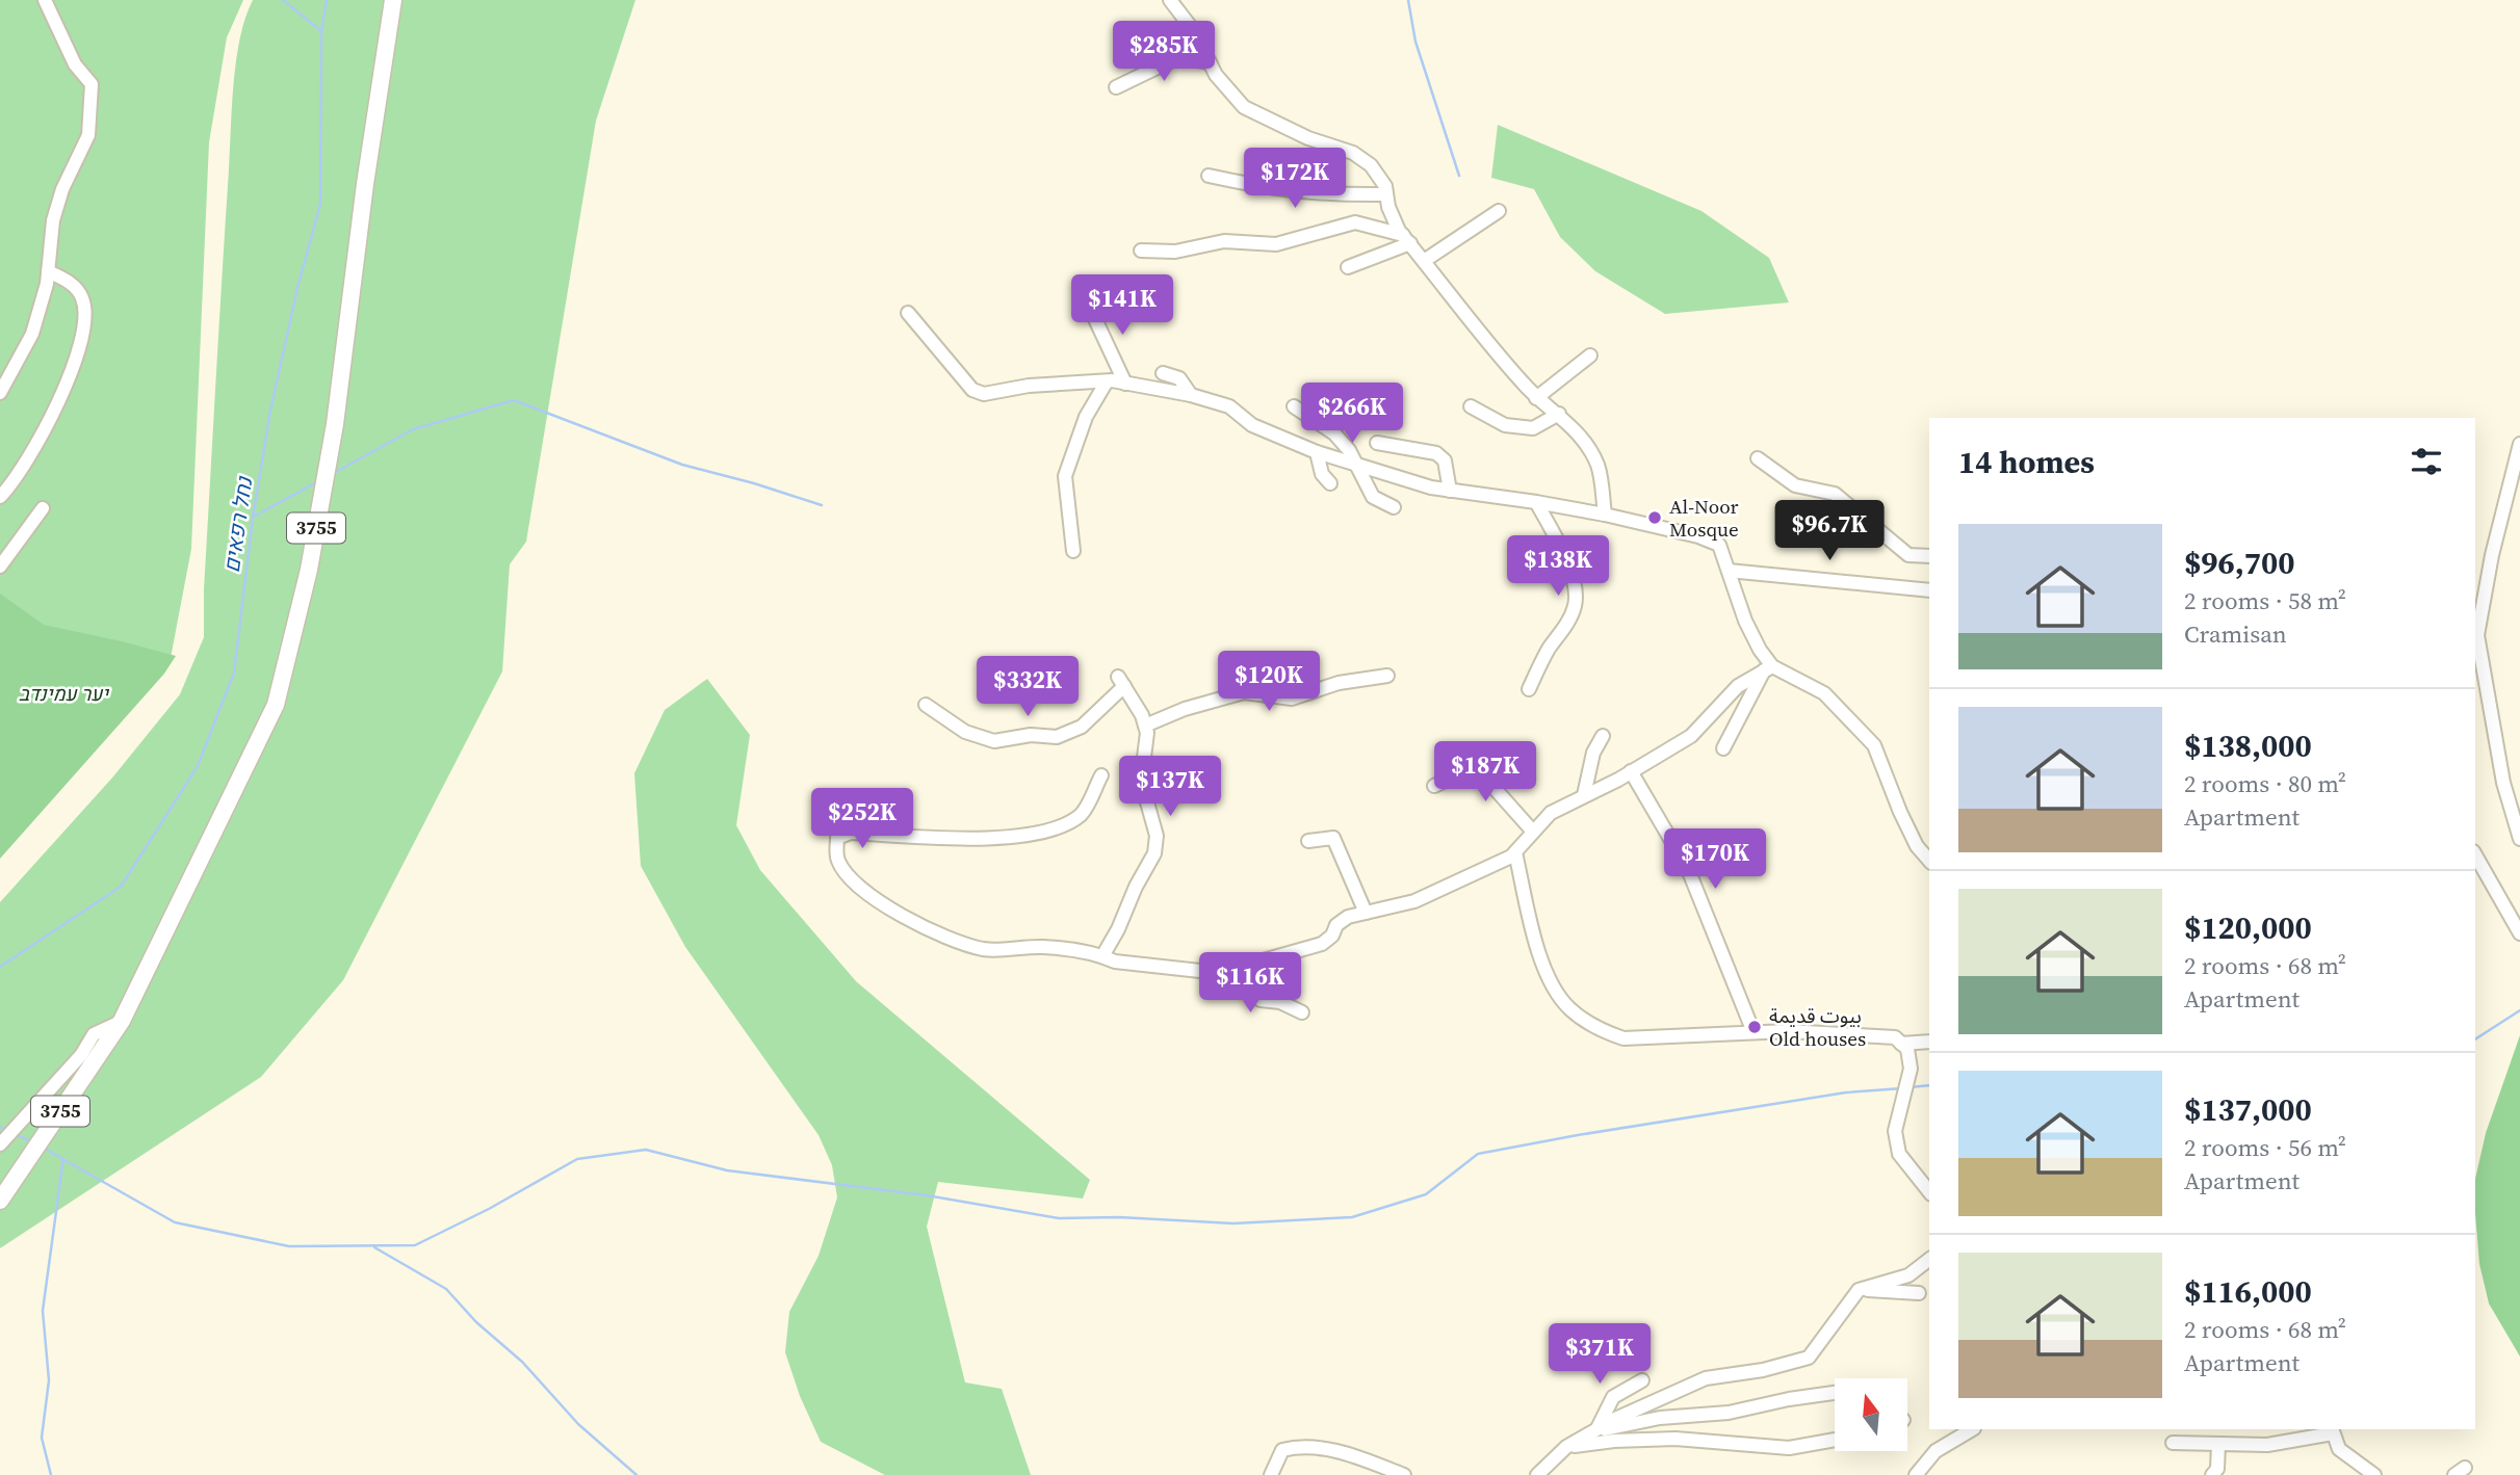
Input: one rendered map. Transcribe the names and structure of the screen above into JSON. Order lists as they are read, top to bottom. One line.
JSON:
{"streets":{"main road":["3755"]},"water":["נחל רפאים"],"parks":["יער עמינדב"],"places":["Al-Noor Mosque","بيوت قديمة Old houses"],"north":"top","page":{"price":["$285K","$172K","$141K","$266K","$96.7K","$138K","$120K","$332K","$187K","$137K","$252K","$170K","$116K","$371K"],"heading":"14 homes","list":[{"name":"$96,700","note":"2 rooms · 58 m² · Cramisan"},{"name":"$138,000","note":"2 rooms · 80 m² · Apartment"},{"name":"$120,000","note":"2 rooms · 68 m² · Apartment"},{"name":"$137,000","note":"2 rooms · 56 m² · Apartment"},{"name":"$116,000","note":"2 rooms · 68 m² · Apartment"}]}}
